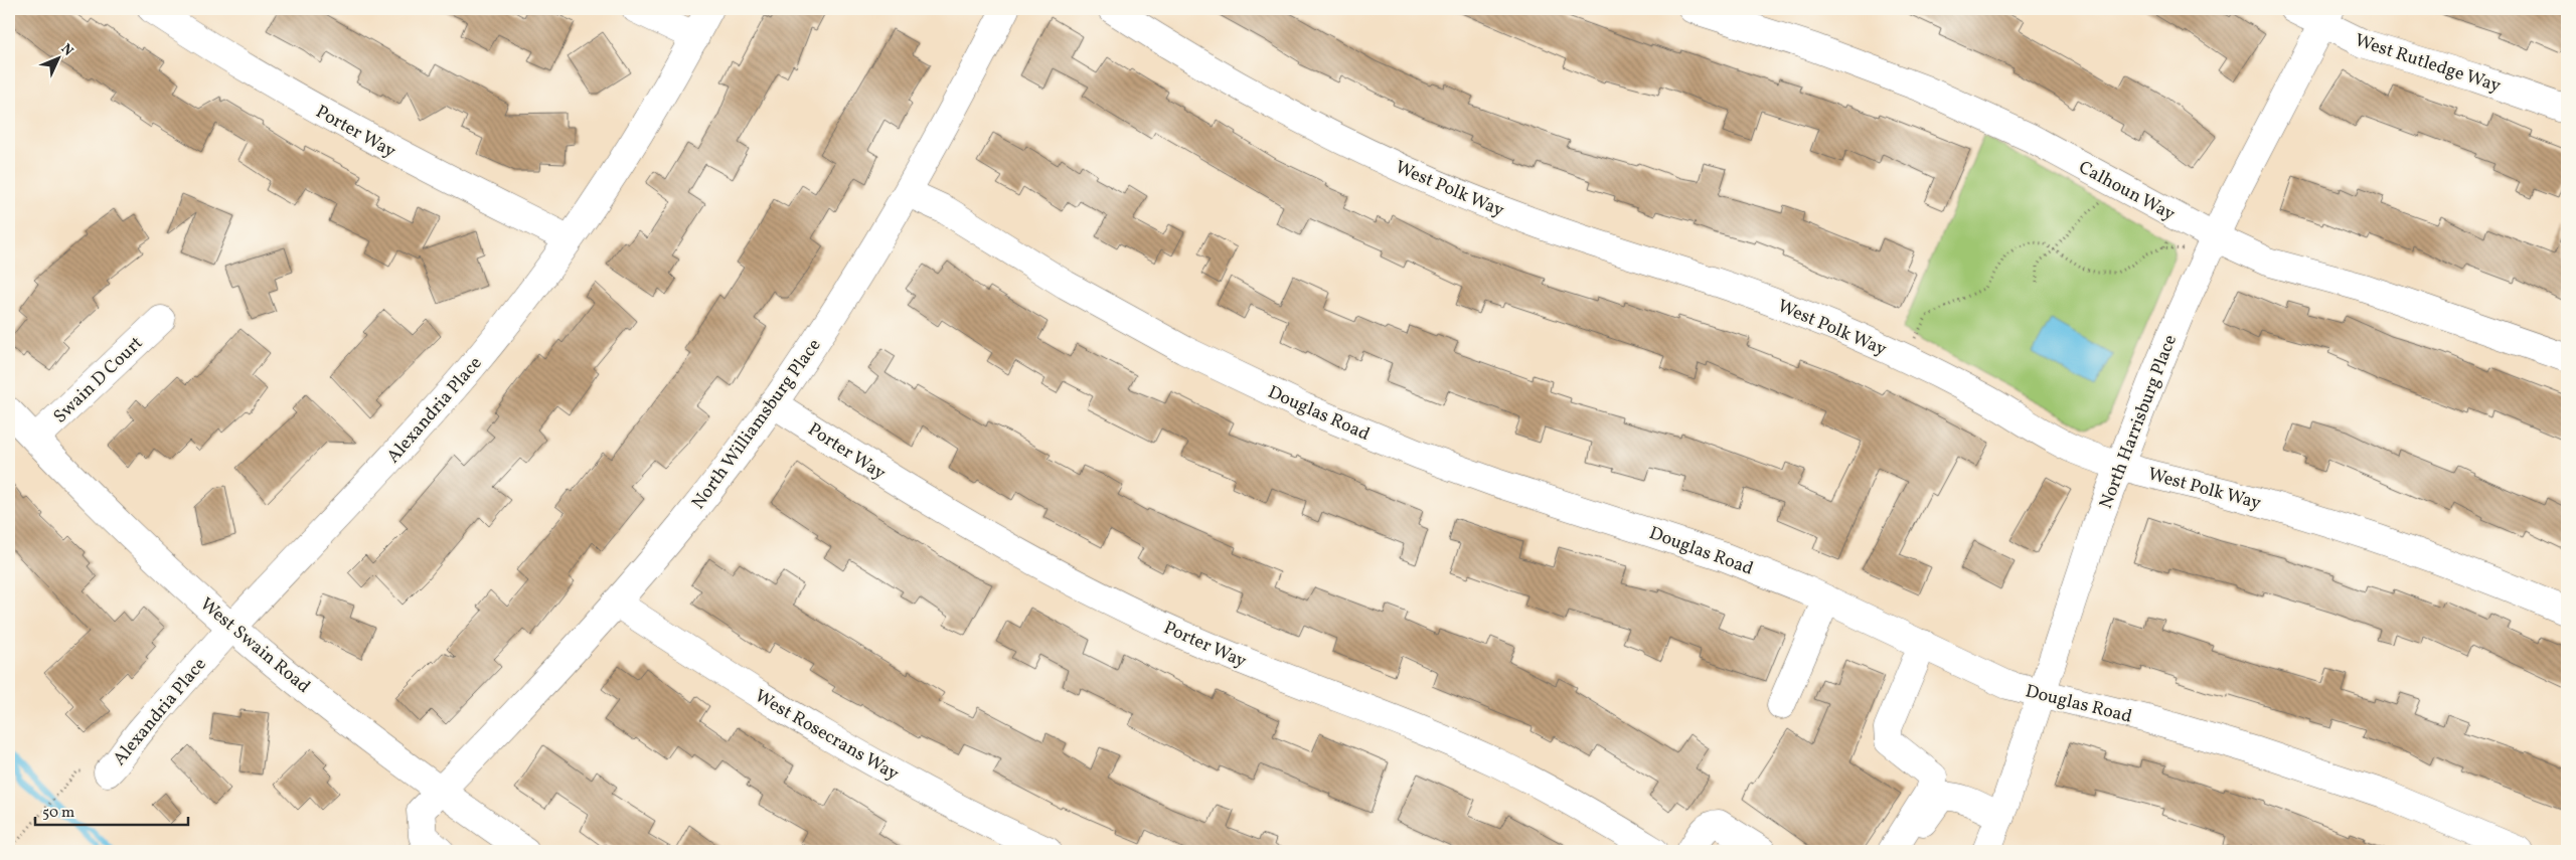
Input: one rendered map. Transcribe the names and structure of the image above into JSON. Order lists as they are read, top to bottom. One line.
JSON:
{"streets":{"street":["West Rutledge Way","Porter Way","West Polk Way","Calhoun Way","Swain D Court","Alexandria Place","Douglas Road","North Harrisburg Place","North Williamsburg Place","West Swain Road","West Rosecrans Way"]},"crossings":[["West Rutledge Way","North Harrisburg Place"],["Porter Way","Alexandria Place"],["Porter Way","North Williamsburg Place"],["West Polk Way","North Harrisburg Place"],["Calhoun Way","North Harrisburg Place"],["Swain D Court","West Swain Road"],["Alexandria Place","West Swain Road"],["Douglas Road","North Harrisburg Place"],["Douglas Road","North Williamsburg Place"],["North Williamsburg Place","West Swain Road"],["North Williamsburg Place","West Rosecrans Way"]],"scale_bar":"50 m","north":"top right"}
